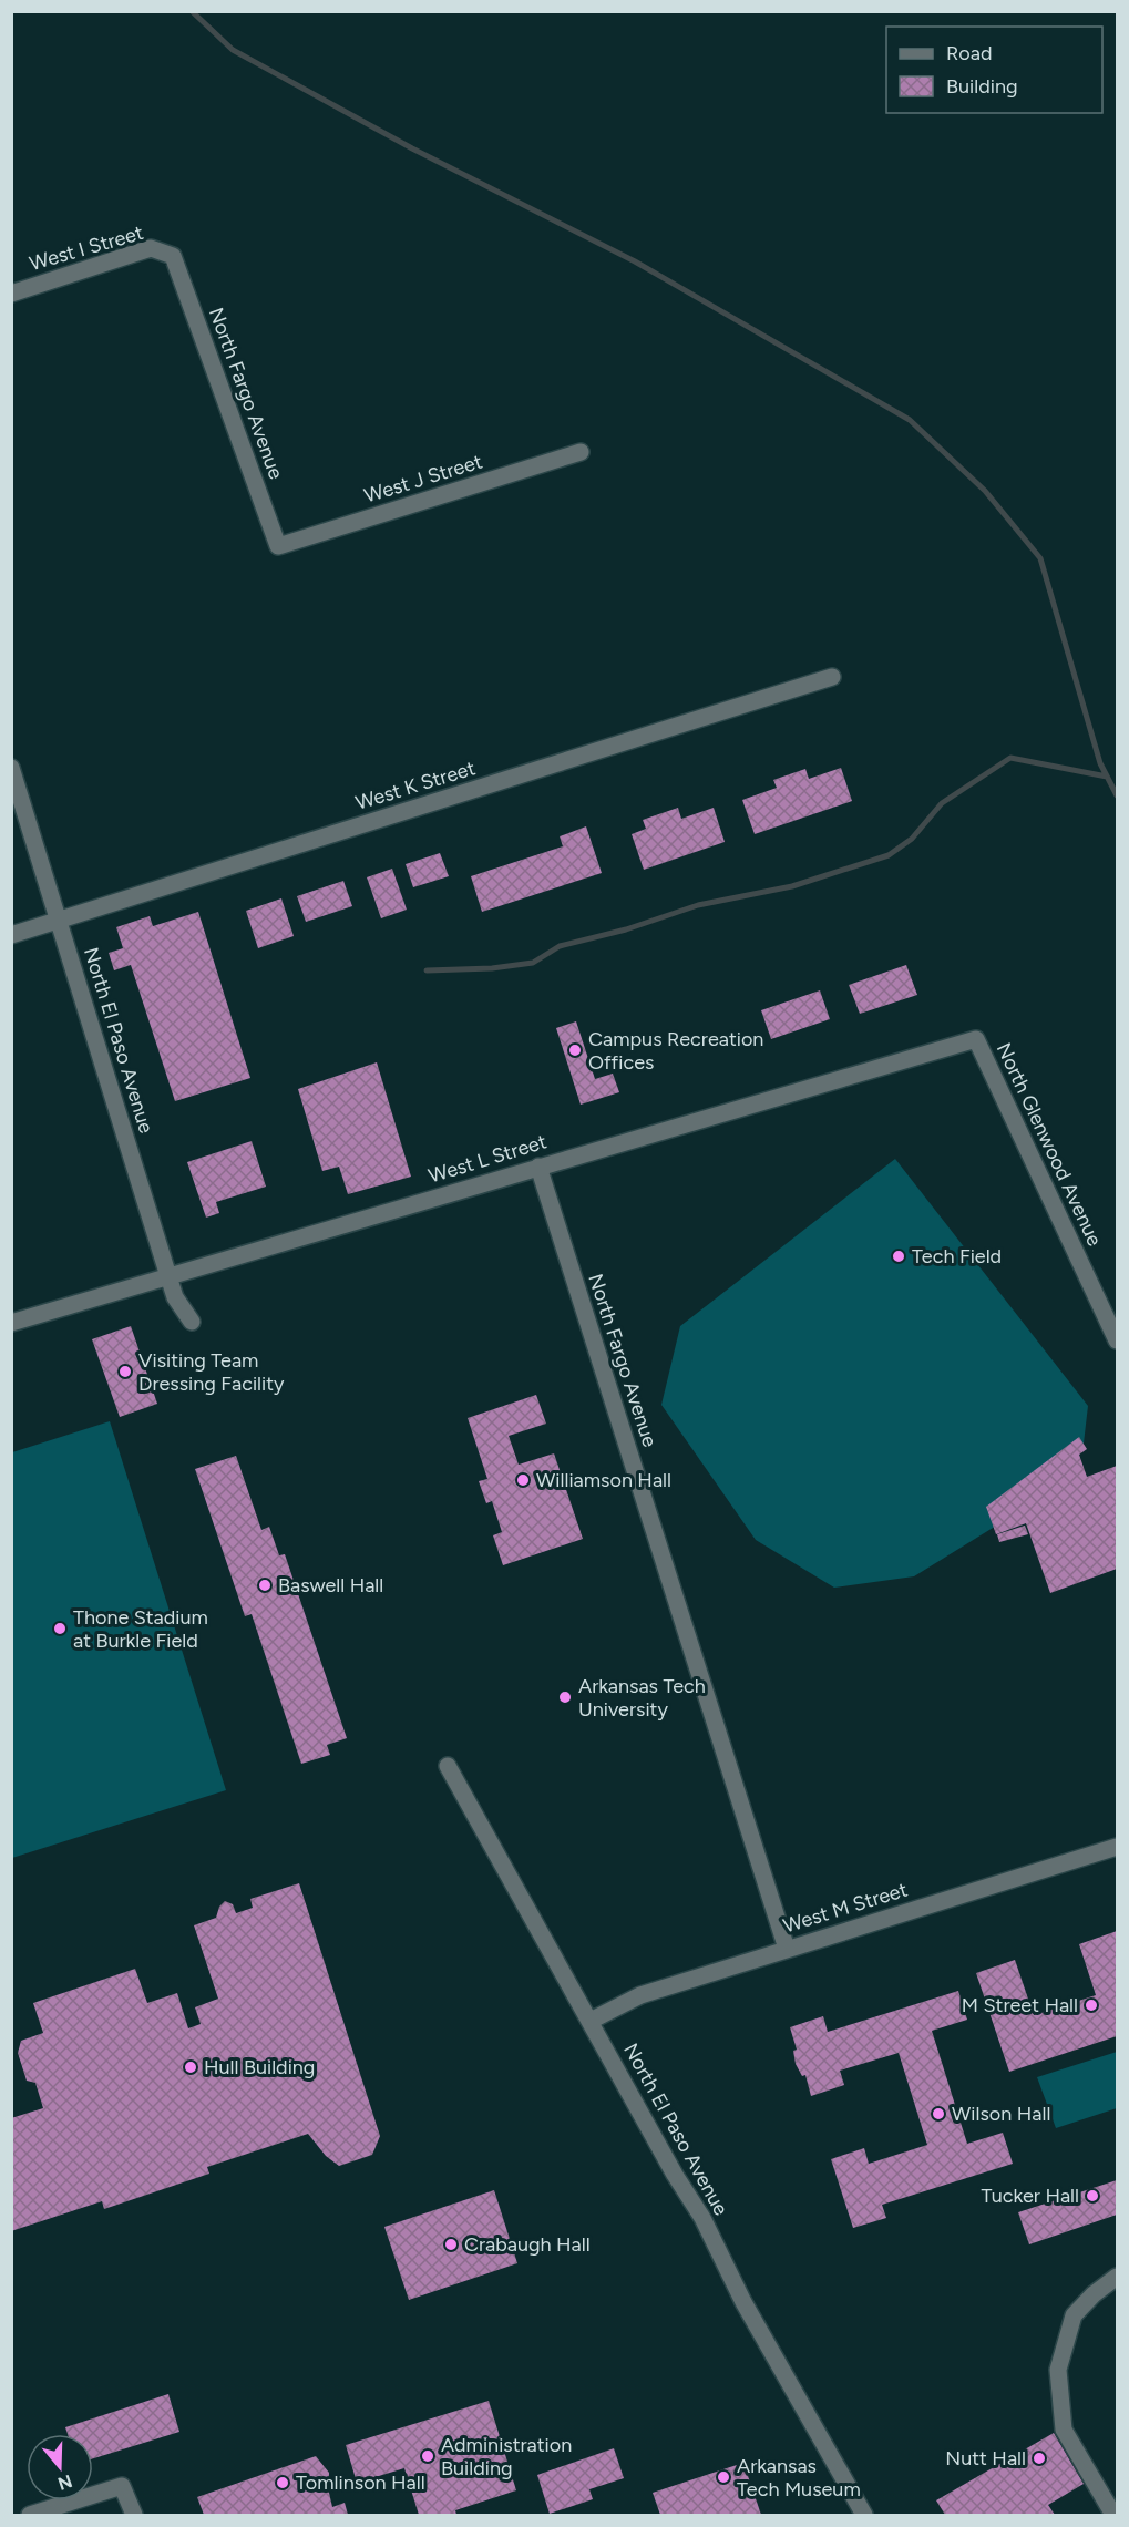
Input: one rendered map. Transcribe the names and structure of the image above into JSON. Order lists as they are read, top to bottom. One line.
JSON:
{"streets":{"street":["West I Street","North Fargo Avenue","West J Street","West K Street","North El Paso Avenue","North Glenwood Avenue","West L Street","West M Street"]},"crossings":[["West I Street","North Fargo Avenue"],["North Fargo Avenue","West J Street"],["North Fargo Avenue","West L Street"],["North Fargo Avenue","West M Street"],["West K Street","North El Paso Avenue"],["North El Paso Avenue","West L Street"],["North El Paso Avenue","West M Street"],["North Glenwood Avenue","West L Street"]],"places":["Campus Recreation Offices","Tech Field","Visiting Team Dressing Facility","Williamson Hall","Baswell Hall","Thone Stadium at Burkle Field","Arkansas Tech University","M Street Hall","Hull Building","Wilson Hall","Tucker Hall","Crabaugh Hall","Administration Building","Nutt Hall","Arkansas Tech Museum","Tomlinson Hall"],"legend":["Road","Building"],"north":"bottom"}
